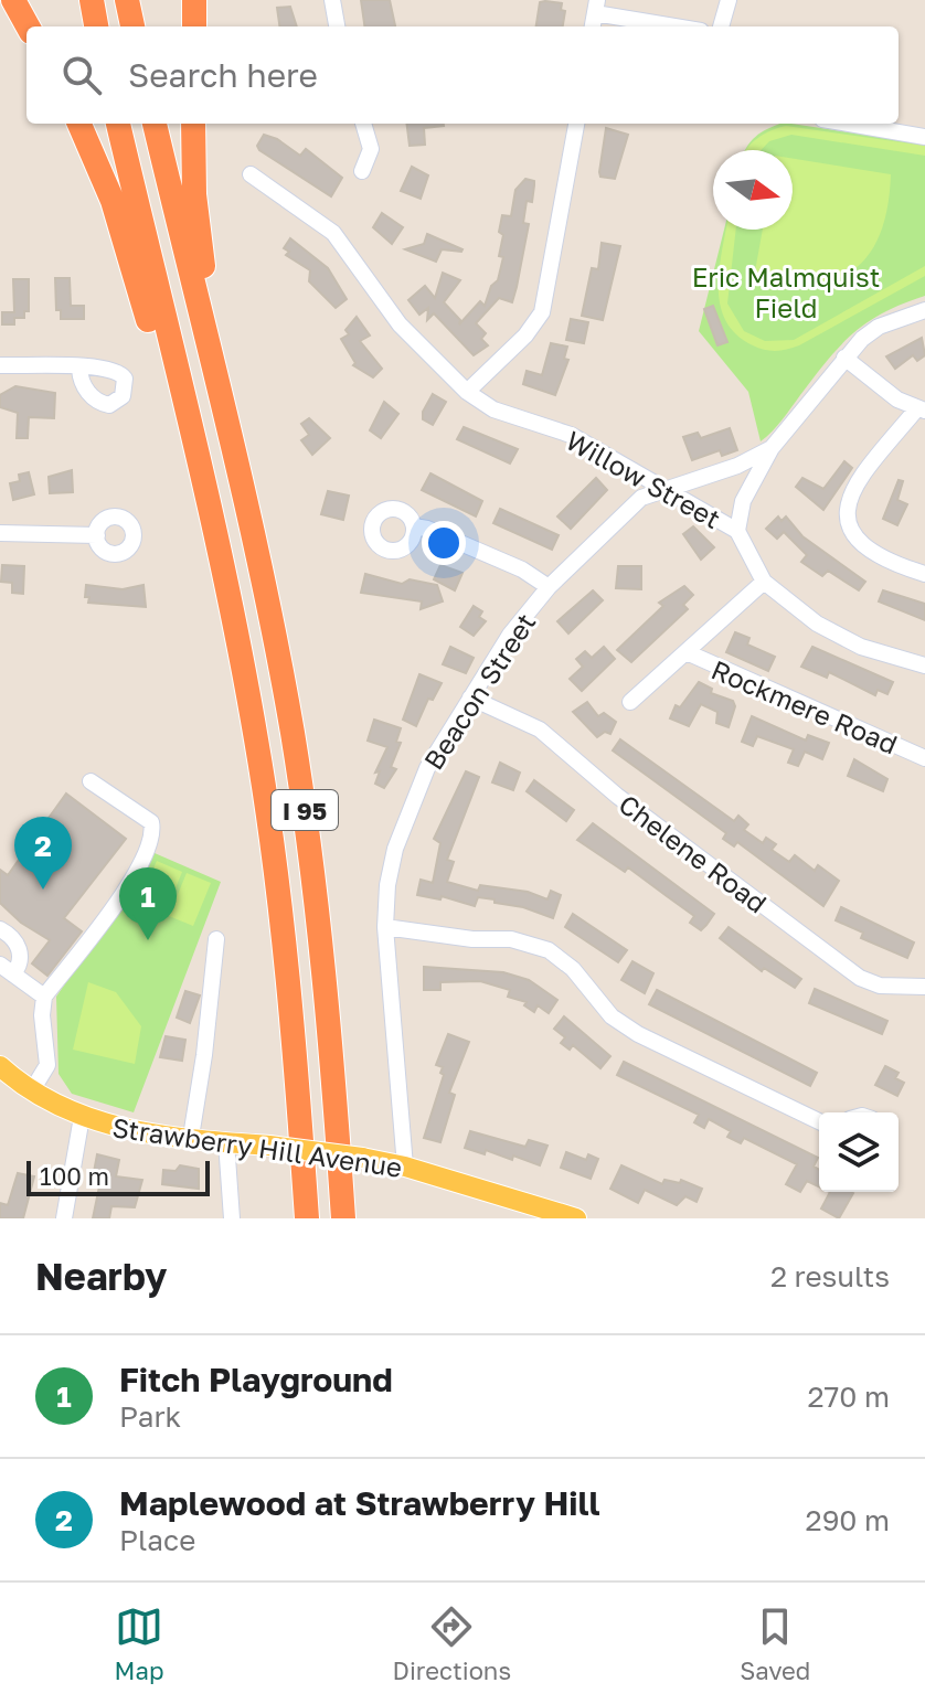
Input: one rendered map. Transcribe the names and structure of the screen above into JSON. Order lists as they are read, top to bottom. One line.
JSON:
{"streets":{"highway":["I 95"],"main road":["Strawberry Hill Avenue"],"street":["Willow Street","Beacon Street","Rockmere Road","Chelene Road"]},"crossings":[["Willow Street","Beacon Street"],["Beacon Street","Chelene Road"],["Beacon Street","Strawberry Hill Avenue"]],"parks":["Eric Malmquist Field"],"scale_bar":"100 m","north":"right","page":{"search":"Search here","pins":["2","1"],"scale":"100 m","heading":["Nearby","2 results"],"list":[{"mark":"1","name":"Fitch Playground","note":"Park","value":"270 m"},{"mark":"2","name":"Maplewood at Strawberry Hill","note":"Place","value":"290 m"}],"nav":["Map","Directions","Saved"]}}
